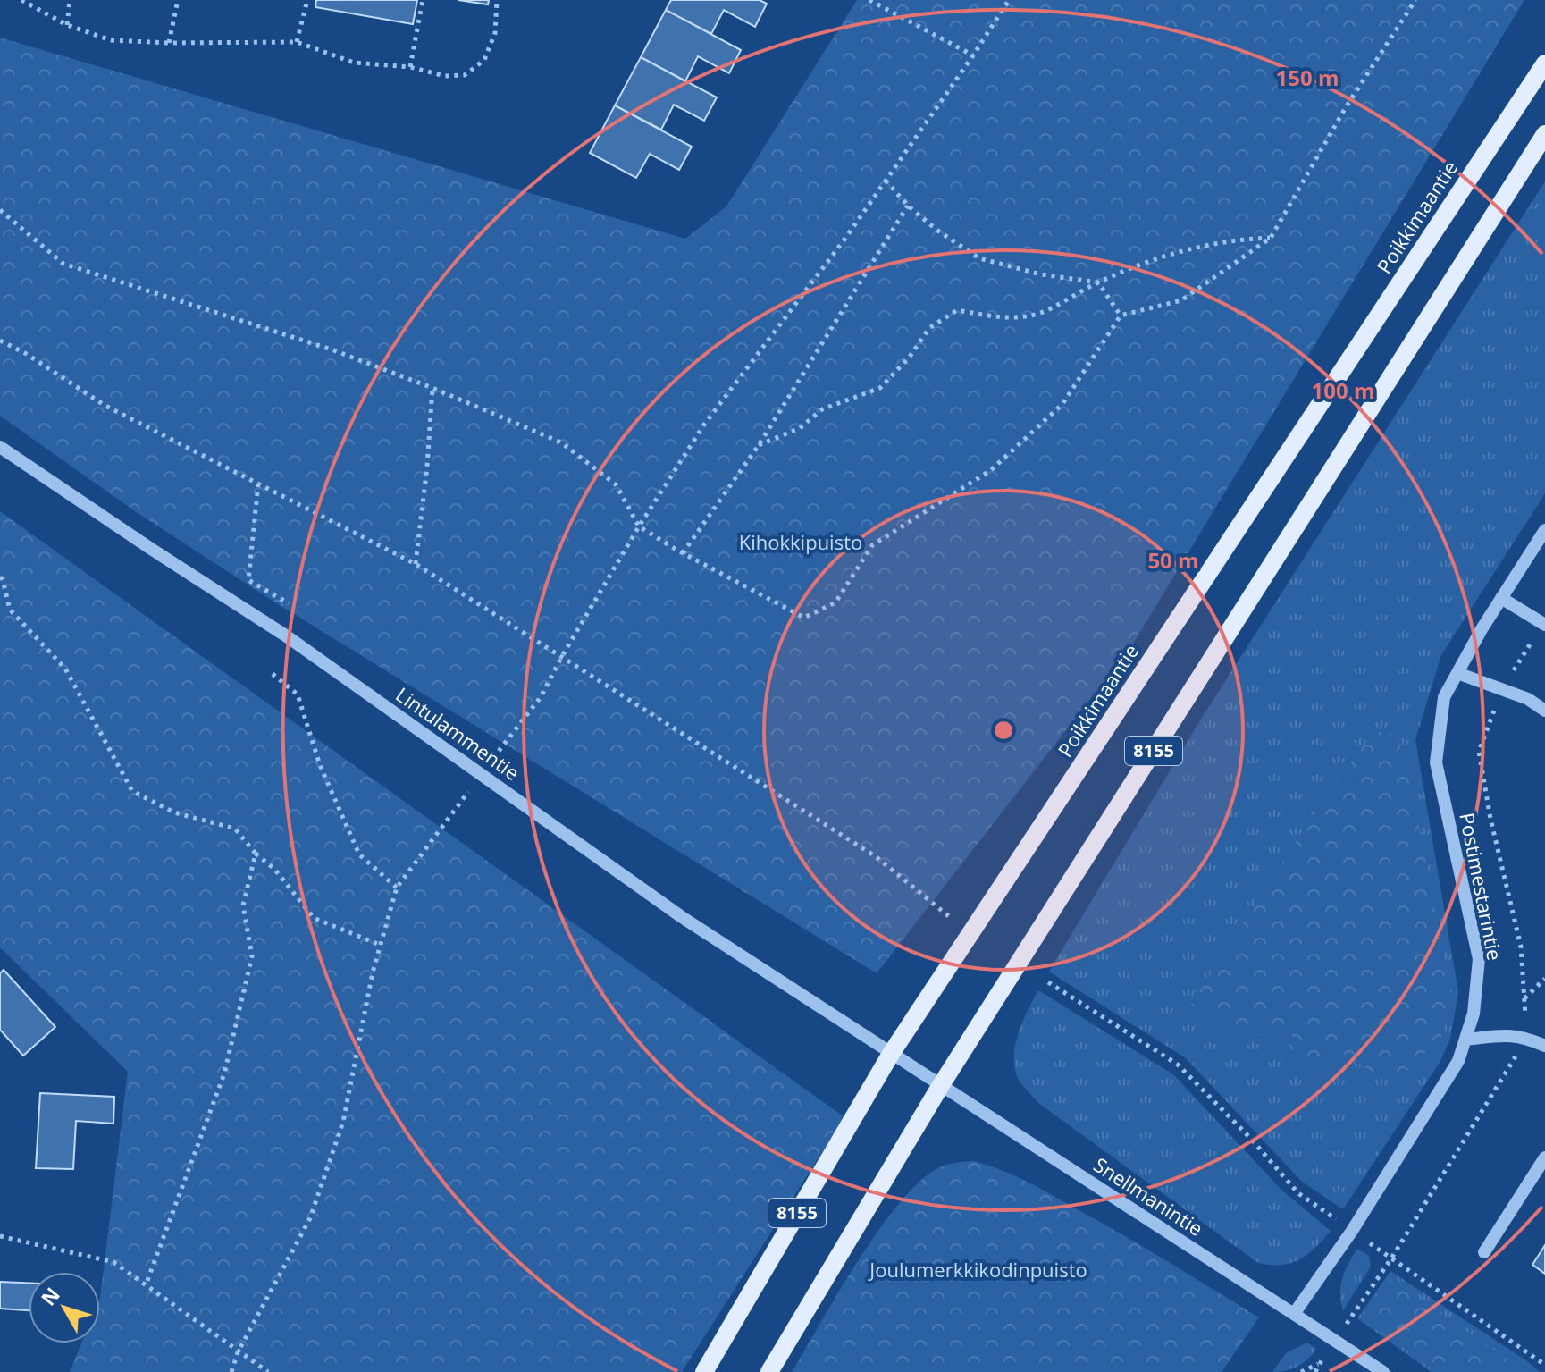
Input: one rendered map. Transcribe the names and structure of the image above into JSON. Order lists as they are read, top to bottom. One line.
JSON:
{"streets":{"main road":["Poikkimaantie","8155"],"street":["Lintulammentie","Postimestarintie","Snellmanintie"]},"crossings":[["Poikkimaantie","Lintulammentie"],["Poikkimaantie","Snellmanintie"],["Lintulammentie","Snellmanintie"],["8155","Snellmanintie"],["Postimestarintie","Snellmanintie"]],"parks":["Kihokkipuisto","Joulumerkkikodinpuisto"],"north":"top left","rings":["150 m","100 m","50 m"]}
